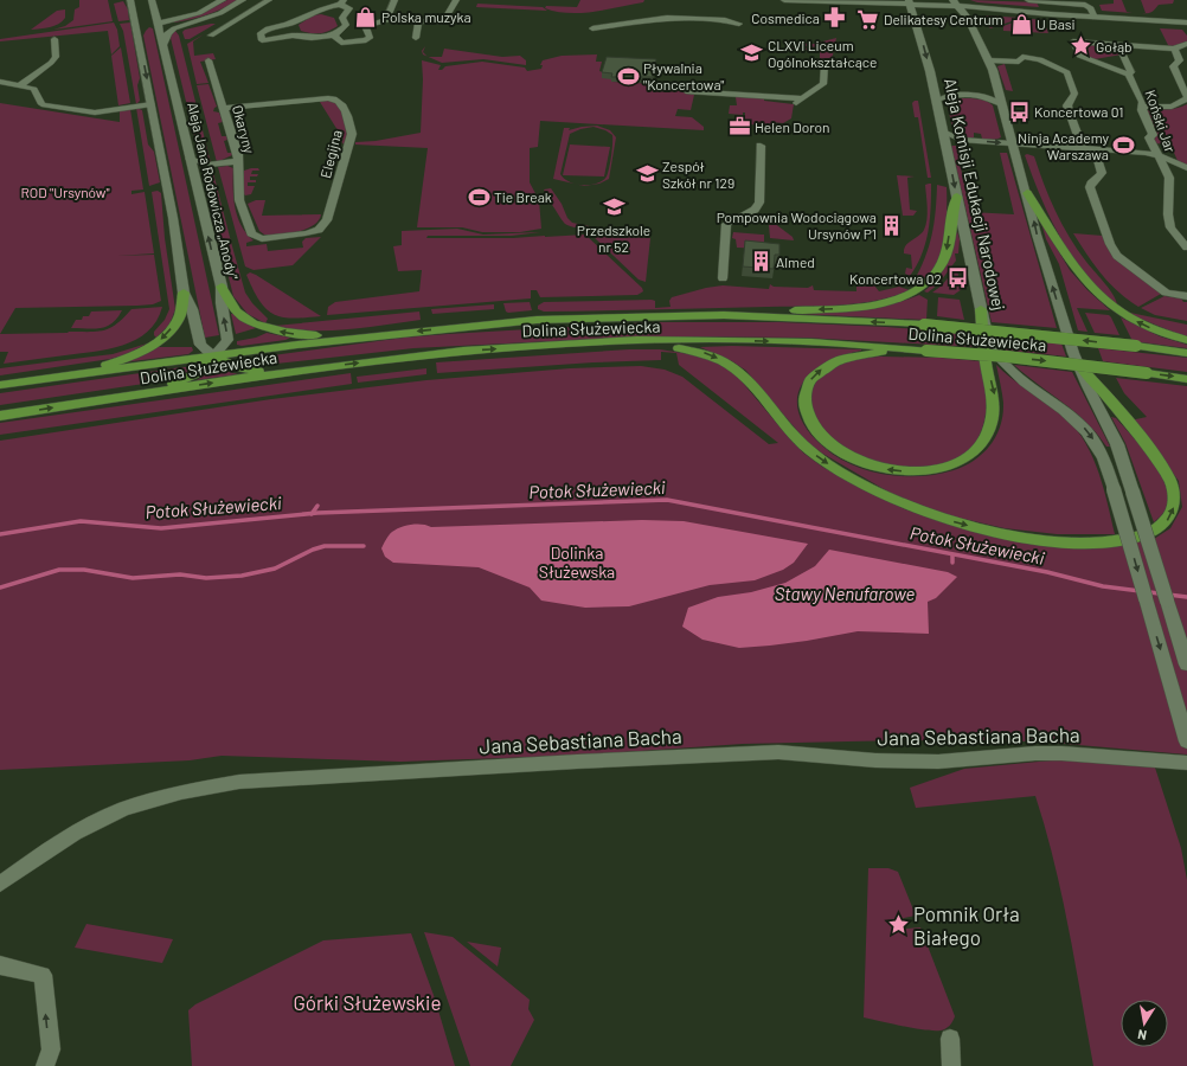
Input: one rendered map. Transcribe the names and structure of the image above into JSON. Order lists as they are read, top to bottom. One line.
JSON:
{"streets":{"main road":["Aleja Jana Rodowicza „Anody”","Aleja Komisji Edukacji Narodowej","Dolina Służewiecka"],"street":["Koński Jar","Okaryny","Elegijna","Jana Sebastiana Bacha"]},"crossings":[["Okaryny","Elegijna"],["Aleja Jana Rodowicza „Anody”","Dolina Służewiecka"]],"water":["Potok Służewiecki","Stawy Nenufarowe"],"parks":["ROD \"Ursynów\"","Dolinka Służewska","Górki Służewskie"],"places":{"shop":["Polska muzyka","U Basi"],"pharmacy":["Cosmedica"],"supermarket":["Delikatesy Centrum"],"place":["Gołąb","Pomnik Orła Białego"],"school or university":["CLXVI Liceum Ogólnokształcące","Zespół Szkół nr 129","Przedszkole nr 52"],"sports":["Pływalnia \"Koncertowa\"","Ninja Academy Warszawa","Tie Break"],"bus stop":["Koncertowa 01","Koncertowa 02"],"office":["Helen Doron"],"building":["Pompownia Wodociągowa Ursynów P1","Almed"]},"north":"bottom"}
